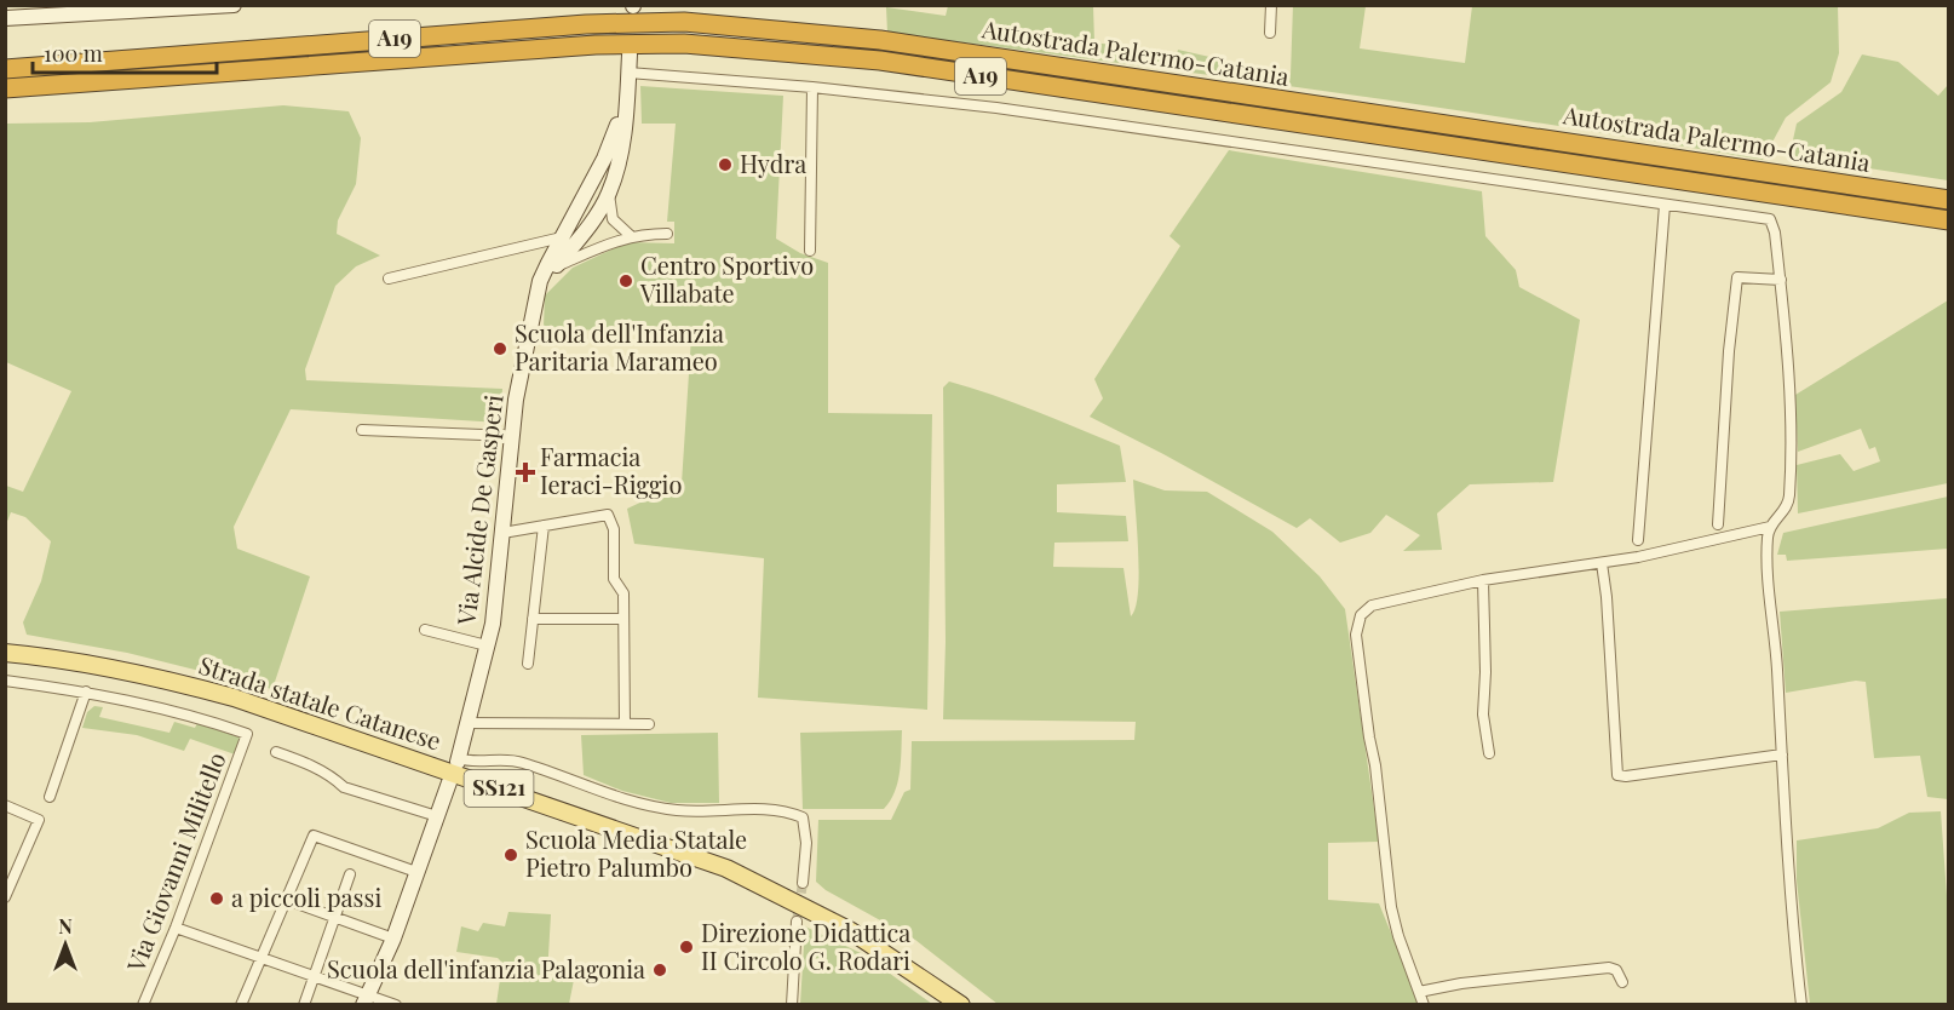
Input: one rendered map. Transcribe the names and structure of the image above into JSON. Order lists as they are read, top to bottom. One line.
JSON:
{"streets":{"highway":["A19","Autostrada Palermo-Catania"],"main road":["Strada statale Catanese","SS121"],"street":["Via Alcide De Gasperi","Via Giovanni Militello"]},"places":{"other":["Hydra","Centro Sportivo Villabate","Scuola dell'Infanzia Paritaria Marameo","Scuola Media Statale Pietro Palumbo","a piccoli passi","Direzione Didattica II Circolo G. Rodari","Scuola dell'infanzia Palagonia"],"health":["Farmacia Ieraci-Riggio"]},"scale_bar":"100 m","north":"top"}
